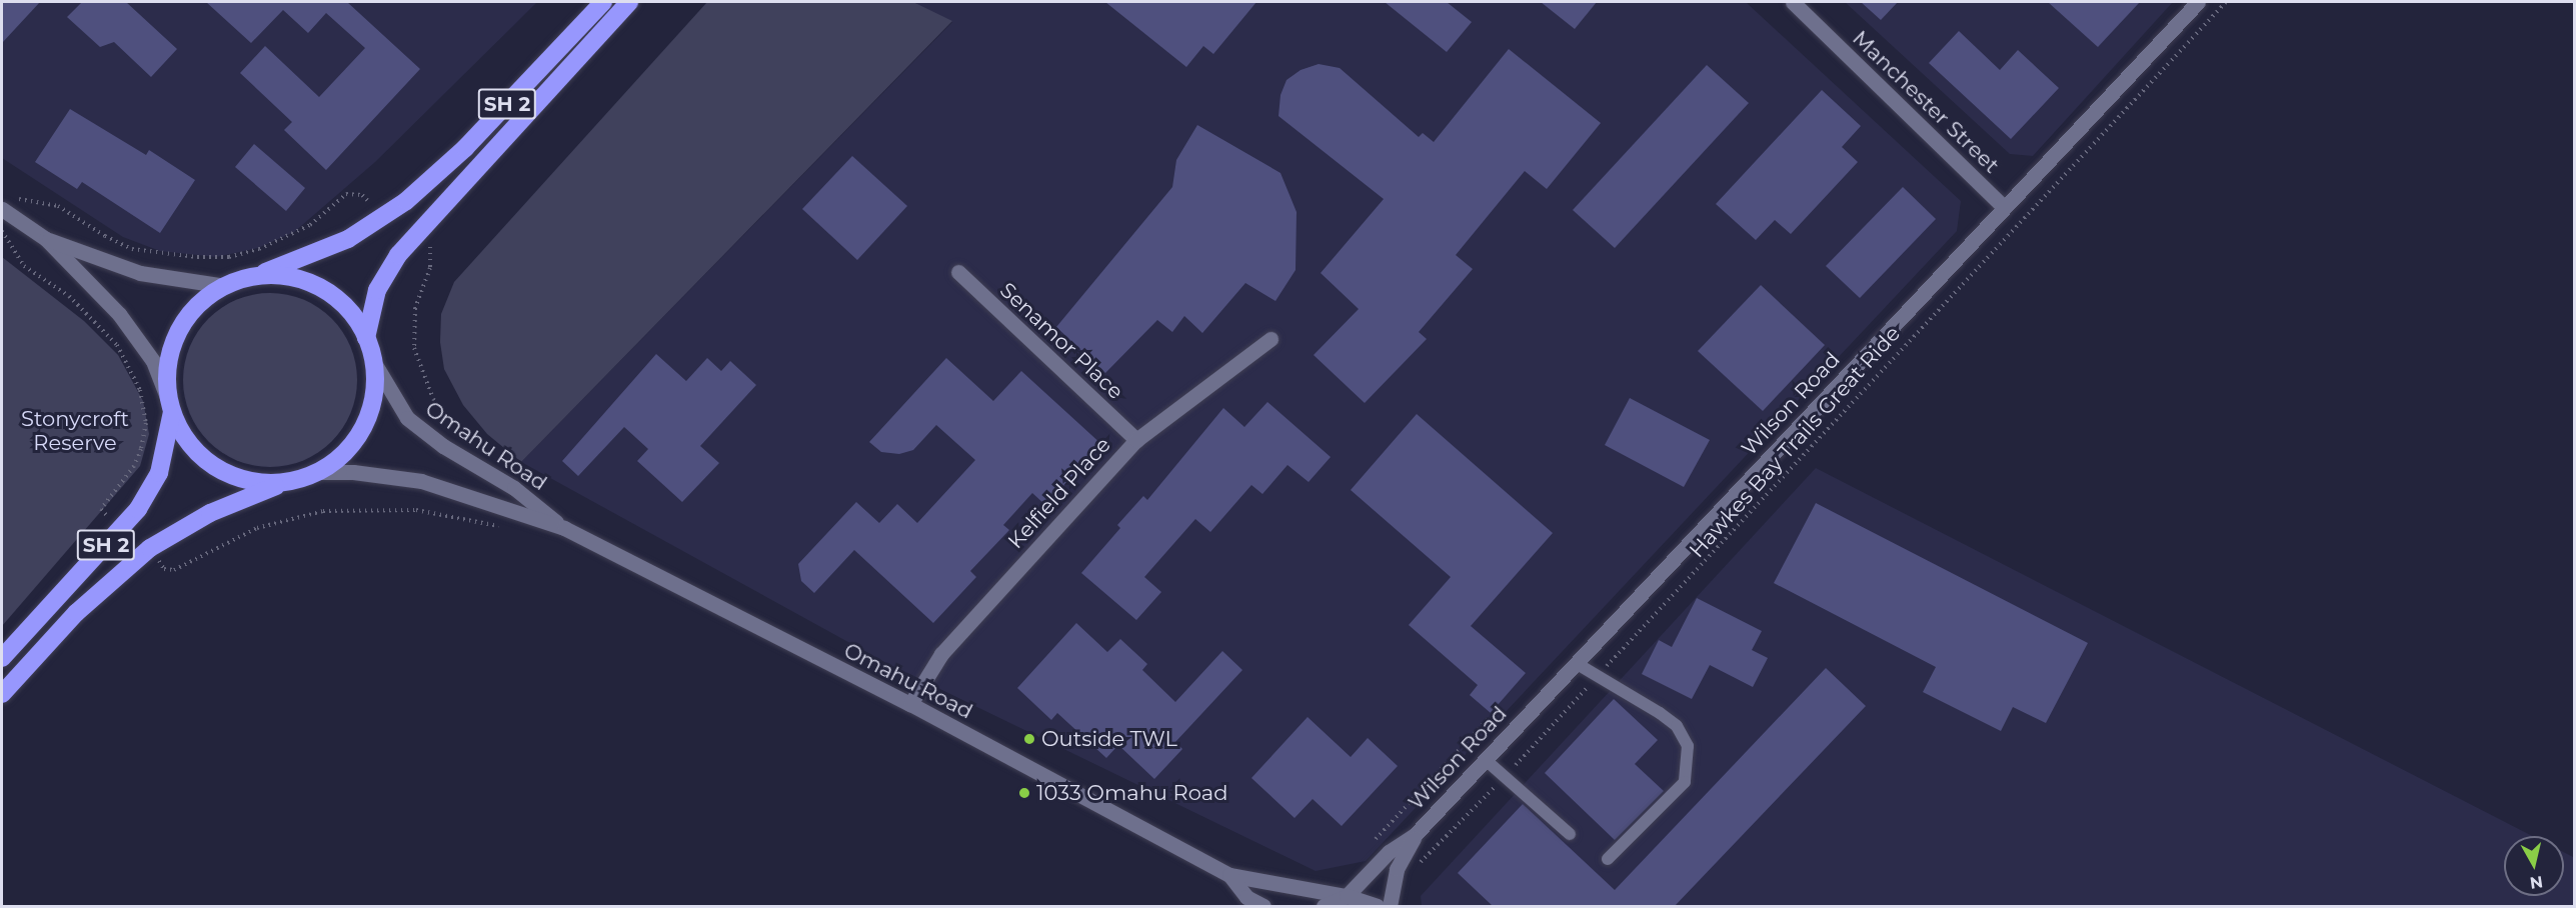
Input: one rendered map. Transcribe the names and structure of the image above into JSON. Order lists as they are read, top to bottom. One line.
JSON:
{"streets":{"highway":["SH 2"],"street":["Manchester Street","Senamor Place","Wilson Road","Omahu Road","Kelfield Place"],"path":["Hawkes Bay Trails Great Ride"]},"crossings":[["Manchester Street","Wilson Road"],["SH 2","Omahu Road"],["Senamor Place","Kelfield Place"],["Wilson Road","Omahu Road"],["Omahu Road","Kelfield Place"]],"parks":["Stonycroft Reserve"],"places":["Outside TWL","1033 Omahu Road"],"north":"bottom"}
